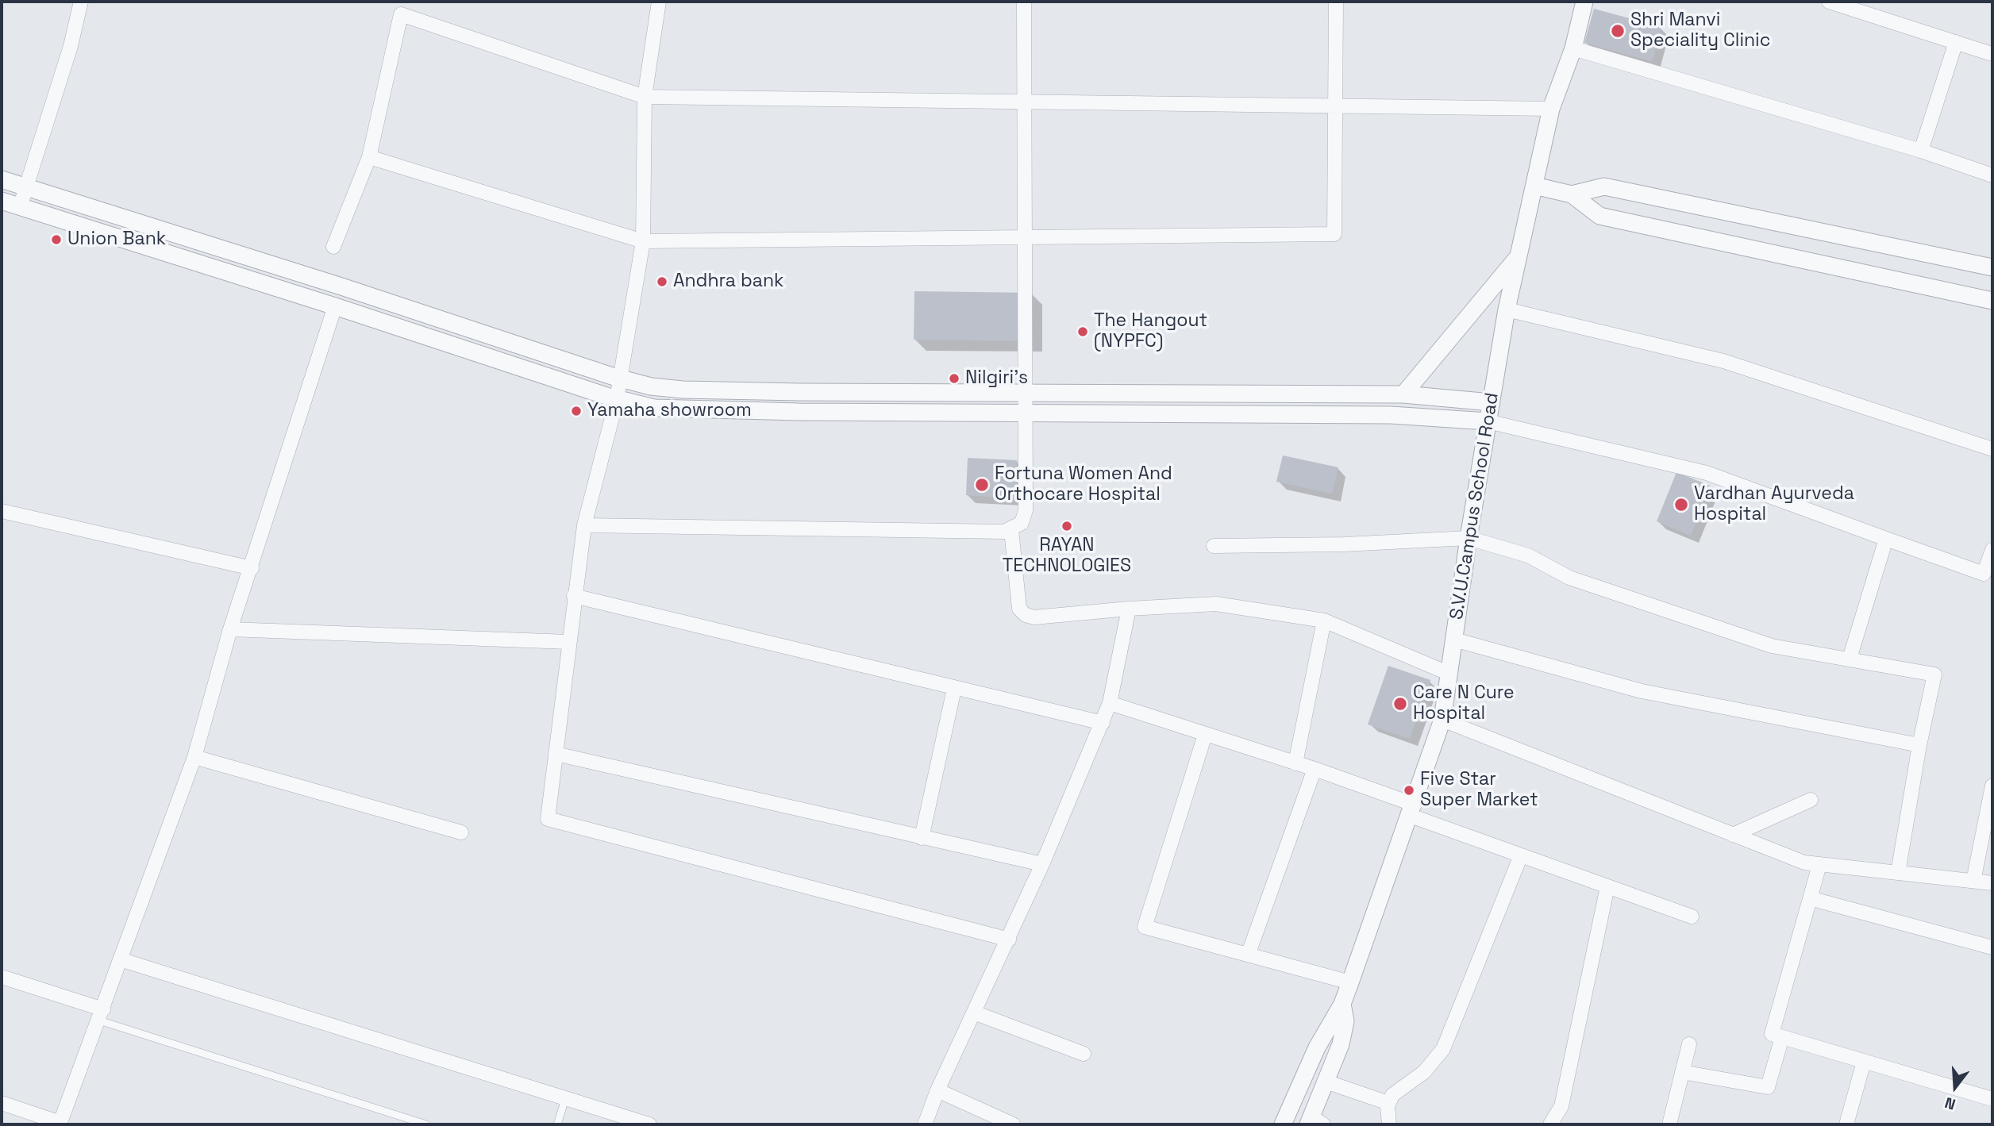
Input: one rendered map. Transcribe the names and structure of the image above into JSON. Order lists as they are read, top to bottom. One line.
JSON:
{"streets":{"street":["S.V.U.Campus School Road"]},"places":["Shri Manvi Speciality Clinic","Union Bank","Andhra bank","The Hangout (NYPFC)","Nilgiri's","Yamaha showroom","Fortuna Women And Orthocare Hospital","Vardhan Ayurveda Hospital","RAYAN TECHNOLOGIES","Care N Cure Hospital","Five Star Super Market"],"north":"bottom"}
